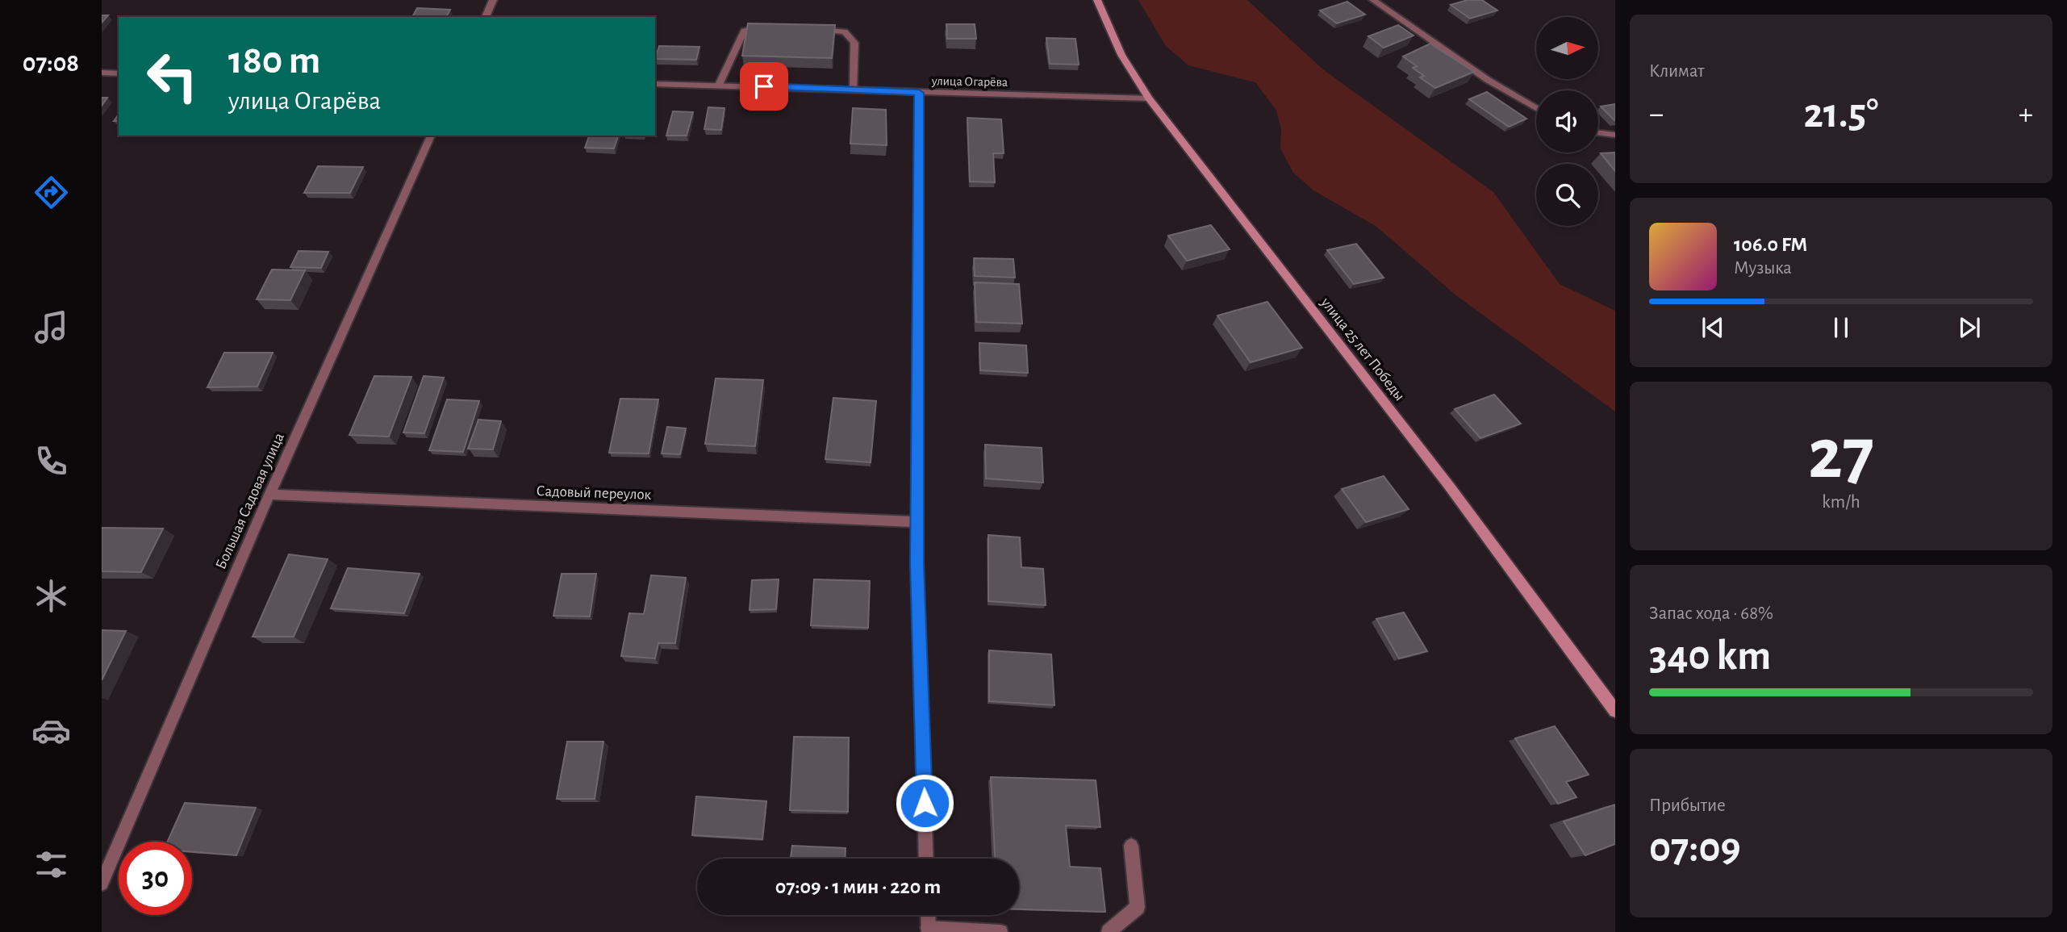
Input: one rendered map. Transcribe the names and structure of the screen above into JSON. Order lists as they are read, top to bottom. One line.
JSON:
{"streets":{"main road":["улица 25 лет Победы"],"street":["улица Огарёва","Садовый переулок","Большая Садовая улица"]},"crossings":[["улица Огарёва","улица 25 лет Победы"],["Садовый переулок","Большая Садовая улица"]],"north":"right","page":{"tabs":"07:08","tile":["Климат",["27","km/h"],["Запас хода · 68%","340 km"],["Прибытие","07:09"]],"turn":["180 m","улица Огарёва"],"heat":["−","21.5°","+"],"song":["106.0 FM","Музыка"],"limit":"30","trip":"07:09 · 1 мин · 220 m"}}
